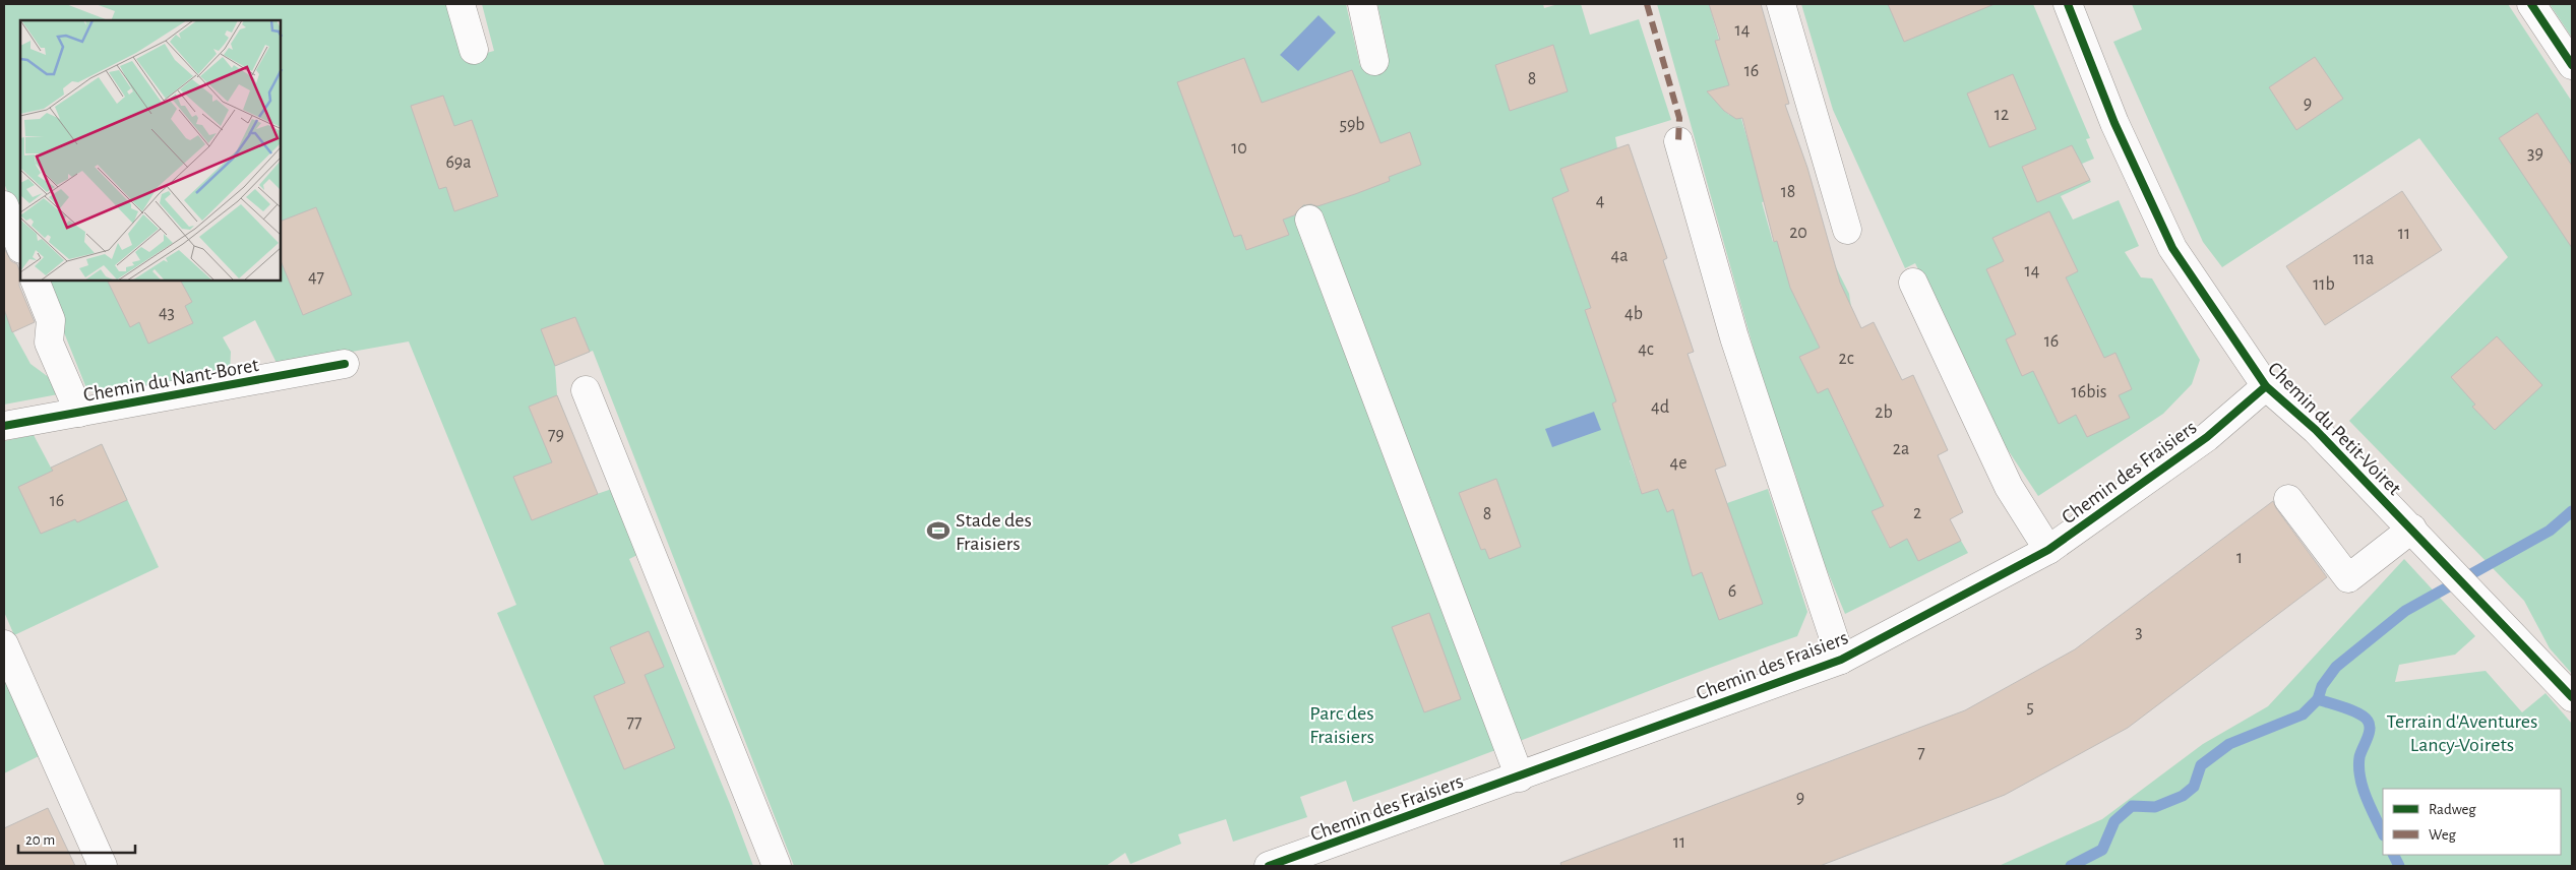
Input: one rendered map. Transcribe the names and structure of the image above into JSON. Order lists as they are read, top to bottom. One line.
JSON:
{"streets":{"street":["Chemin du Nant-Boret","Chemin du Petit-Voiret","Chemin des Fraisiers"]},"crossings":[["Chemin du Petit-Voiret","Chemin des Fraisiers"]],"parks":["Parc des Fraisiers","Terrain d'Aventures Lancy-Voirets"],"places":{"sports":["Stade des Fraisiers"]},"house_numbers":["14","16","8","9","12","59b","10","39","69a","18","4","20","11","4a","11a","14","47","11b","43","4b","16","4c","2c","16bis","4d","2b","79","2a","4e","16","2","8","1","6","3","5","77","7","9","11"],"legend":["Radweg","Weg"],"scale_bar":"20 m"}
